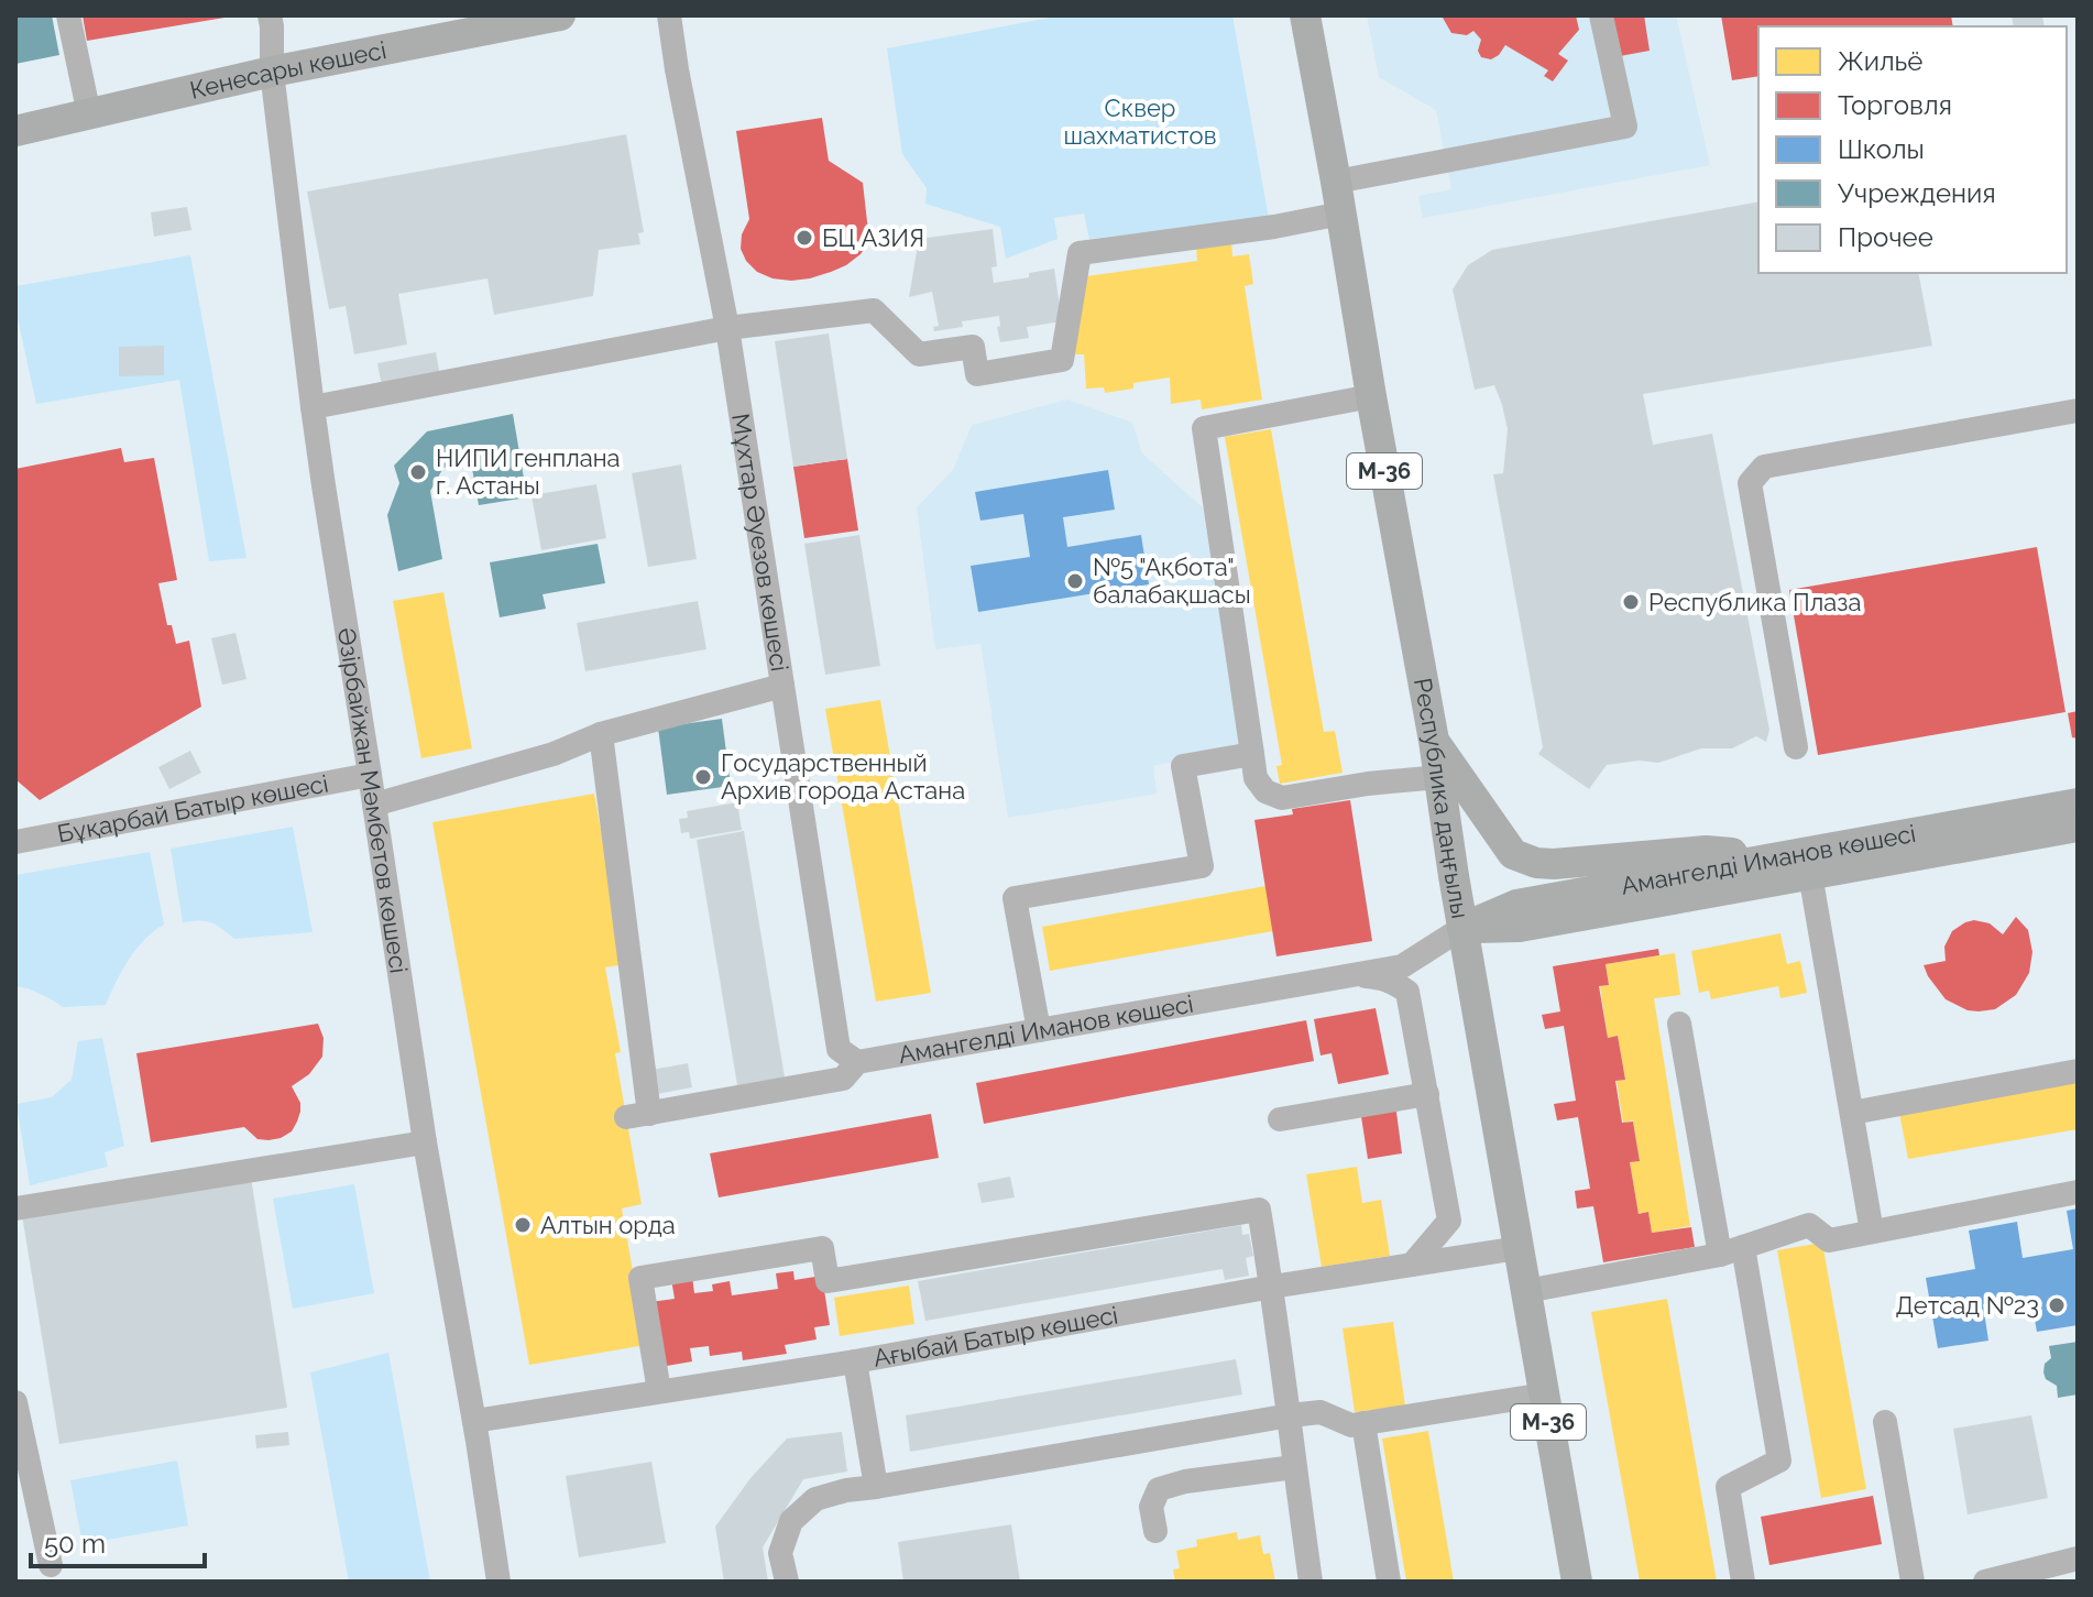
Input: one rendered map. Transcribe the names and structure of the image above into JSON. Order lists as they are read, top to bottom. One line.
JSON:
{"streets":{"main road":["Кенесары көшесі","M-36","Республика даңғылы","Амангелді Иманов көшесі"],"street":["Мұхтар Әуезов көшесі","Әзірбайжан Мәмбетов көшесі","Бұқарбай Батыр көшесі","Ағыбай Батыр көшесі"]},"crossings":[["Кенесары көшесі","Әзірбайжан Мәмбетов көшесі"],["Мұхтар Әуезов көшесі","Амангелді Иманов көшесі"],["Республика даңғылы","Амангелді Иманов көшесі"],["Республика даңғылы","Ағыбай Батыр көшесі"],["Әзірбайжан Мәмбетов көшесі","Бұқарбай Батыр көшесі"],["Әзірбайжан Мәмбетов көшесі","Ағыбай Батыр көшесі"]],"parks":["Сквер шахматистов"],"places":["БЦ АЗИЯ","НИПИ генплана г. Астаны","№5 \"Ақбота\" балабақшасы","Республика Плаза","Государственный Архив города Астана","Алтын орда","Детсад №23"],"legend":["Жильё","Торговля","Школы","Учреждения","Прочее"],"scale_bar":"50 m"}
